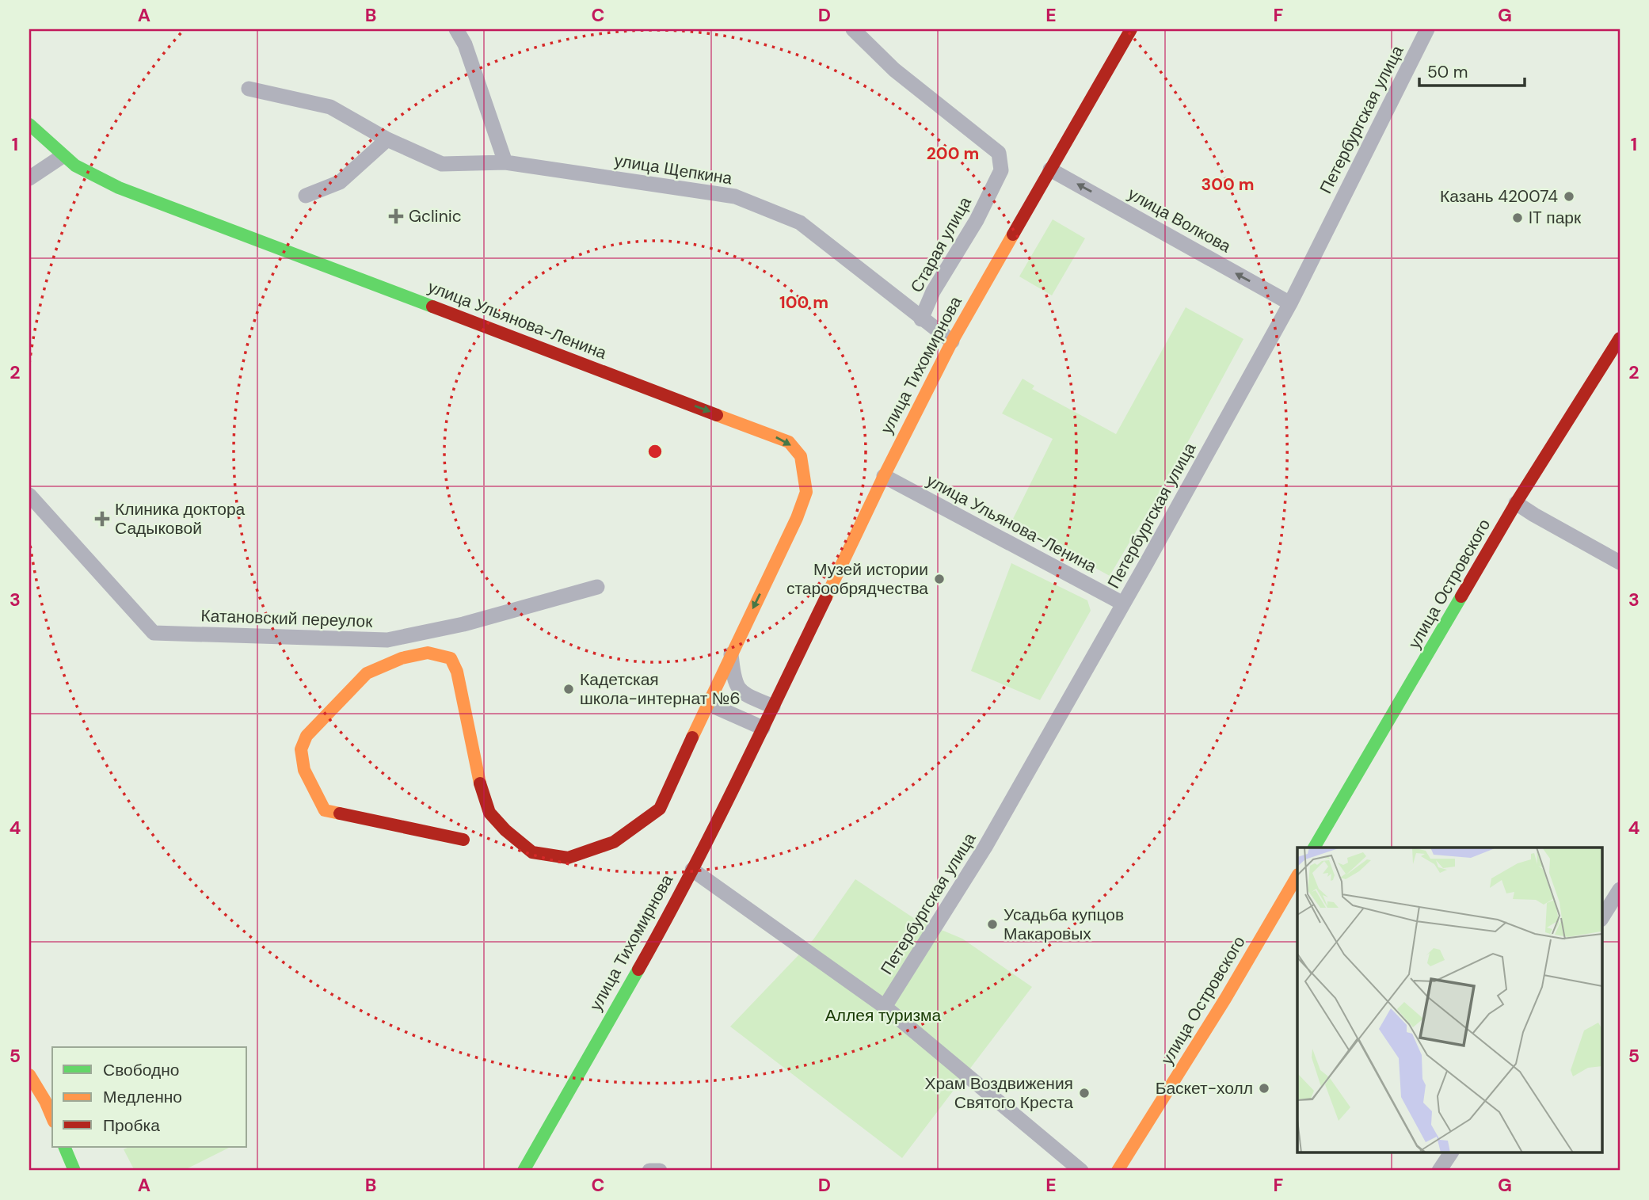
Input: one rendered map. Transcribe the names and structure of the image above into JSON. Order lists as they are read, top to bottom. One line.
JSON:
{"streets":{"street":["Петербургская улица","улица Щепкина","улица Волкова","Старая улица","улица Ульянова-Ленина","улица Тихомирнова","улица Островского","Катановский переулок"]},"crossings":[["Петербургская улица","улица Волкова"],["Петербургская улица","улица Ульянова-Ленина"],["улица Щепкина","Старая улица"],["улица Волкова","улица Тихомирнова"],["Старая улица","улица Тихомирнова"],["улица Ульянова-Ленина","улица Тихомирнова"]],"one_way":["улица Волкова","улица Ульянова-Ленина"],"parks":["Аллея туризма"],"places":{"other":["Казань 420074","IT парк","Музей истории старообрядчества","Кадетская школа-интернат №6","Усадьба купцов Макаровых","Баскет-холл","Храм Воздвижения Святого Креста"],"health":["Gclinic","Клиника доктора Садыковой"]},"legend":["Свободно","Медленно","Пробка"],"scale_bar":"50 m","grid":{"columns":["A","B","C","D","E","F","G"],"rows":["1","2","3","4","5"]},"rings":["200 m","300 m","100 m"]}
